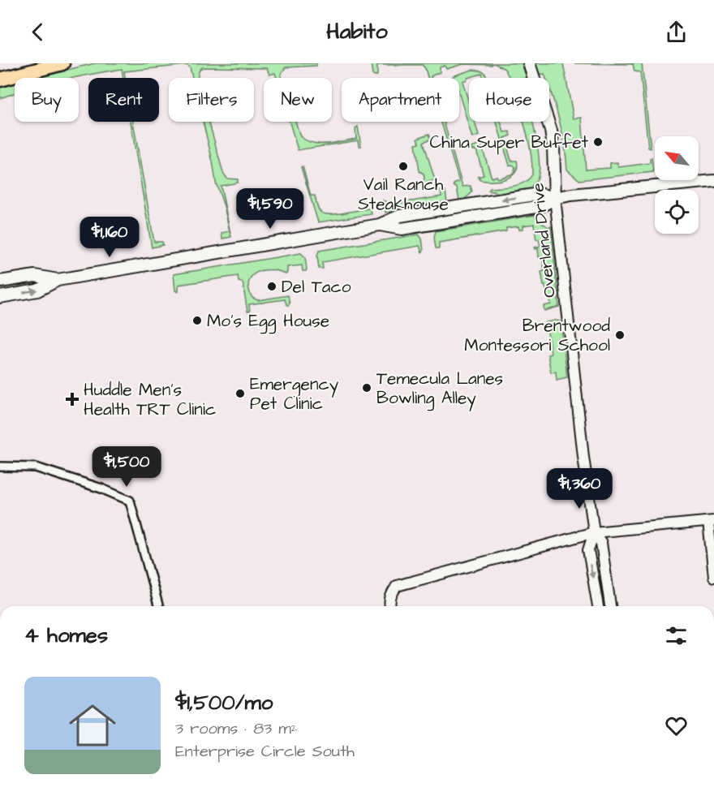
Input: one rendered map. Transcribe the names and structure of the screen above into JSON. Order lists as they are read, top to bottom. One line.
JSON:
{"streets":{"main road":["Overland Drive"]},"places":{"other":["China Super Buffet","Vail Ranch Steakhouse","Del Taco","Mo's Egg House","Brentwood Montessori School","Temecula Lanes Bowling Alley","Emergency Pet Clinic"],"health":["Huddle Men's Health TRT Clinic"]},"north":"top left","page":{"header":"Habito","chip":["Buy","Rent","Filters","New","Apartment","House"],"price":["$1,590","$1,160","$1,500","$1,360"],"heading":"4 homes","list":[{"name":"$1,500/mo","note":"3 rooms · 83 m² · Enterprise Circle South"}]}}
